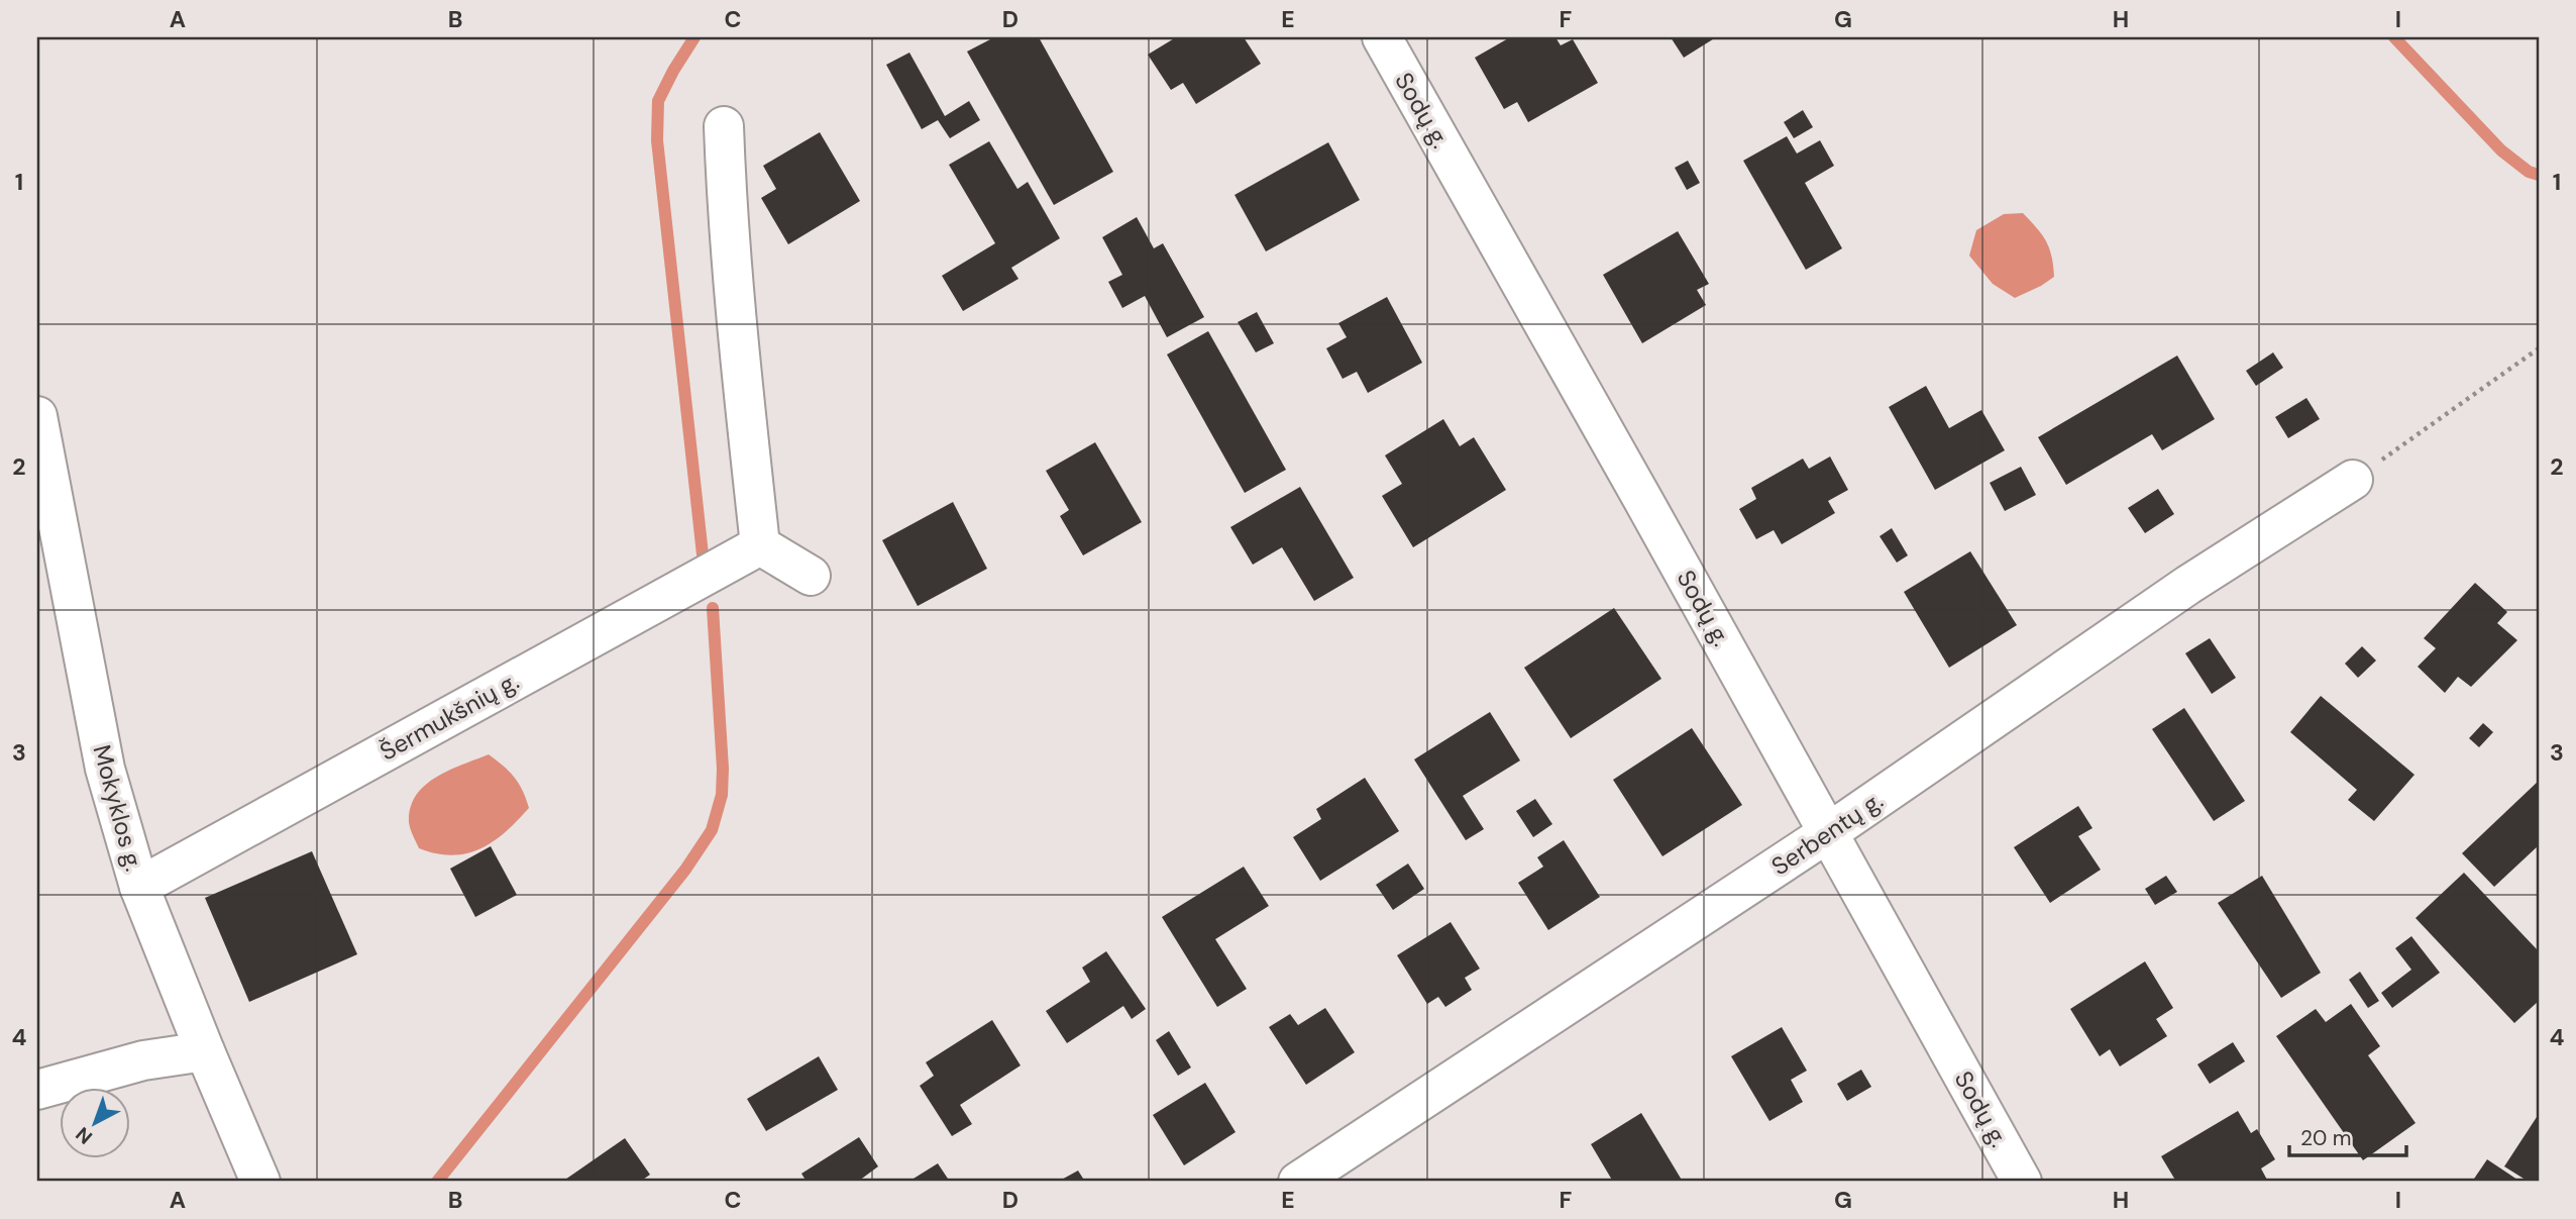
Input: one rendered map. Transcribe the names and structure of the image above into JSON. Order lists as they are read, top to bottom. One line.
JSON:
{"streets":{"street":["Sodų g.","Šermukšnių g.","Mokyklos g.","Serbentų g."]},"crossings":[["Sodų g.","Serbentų g."],["Šermukšnių g.","Mokyklos g."]],"scale_bar":"20 m","north":"bottom left","grid":{"columns":["A","B","C","D","E","F","G","H","I"],"rows":["1","2","3","4"]}}
